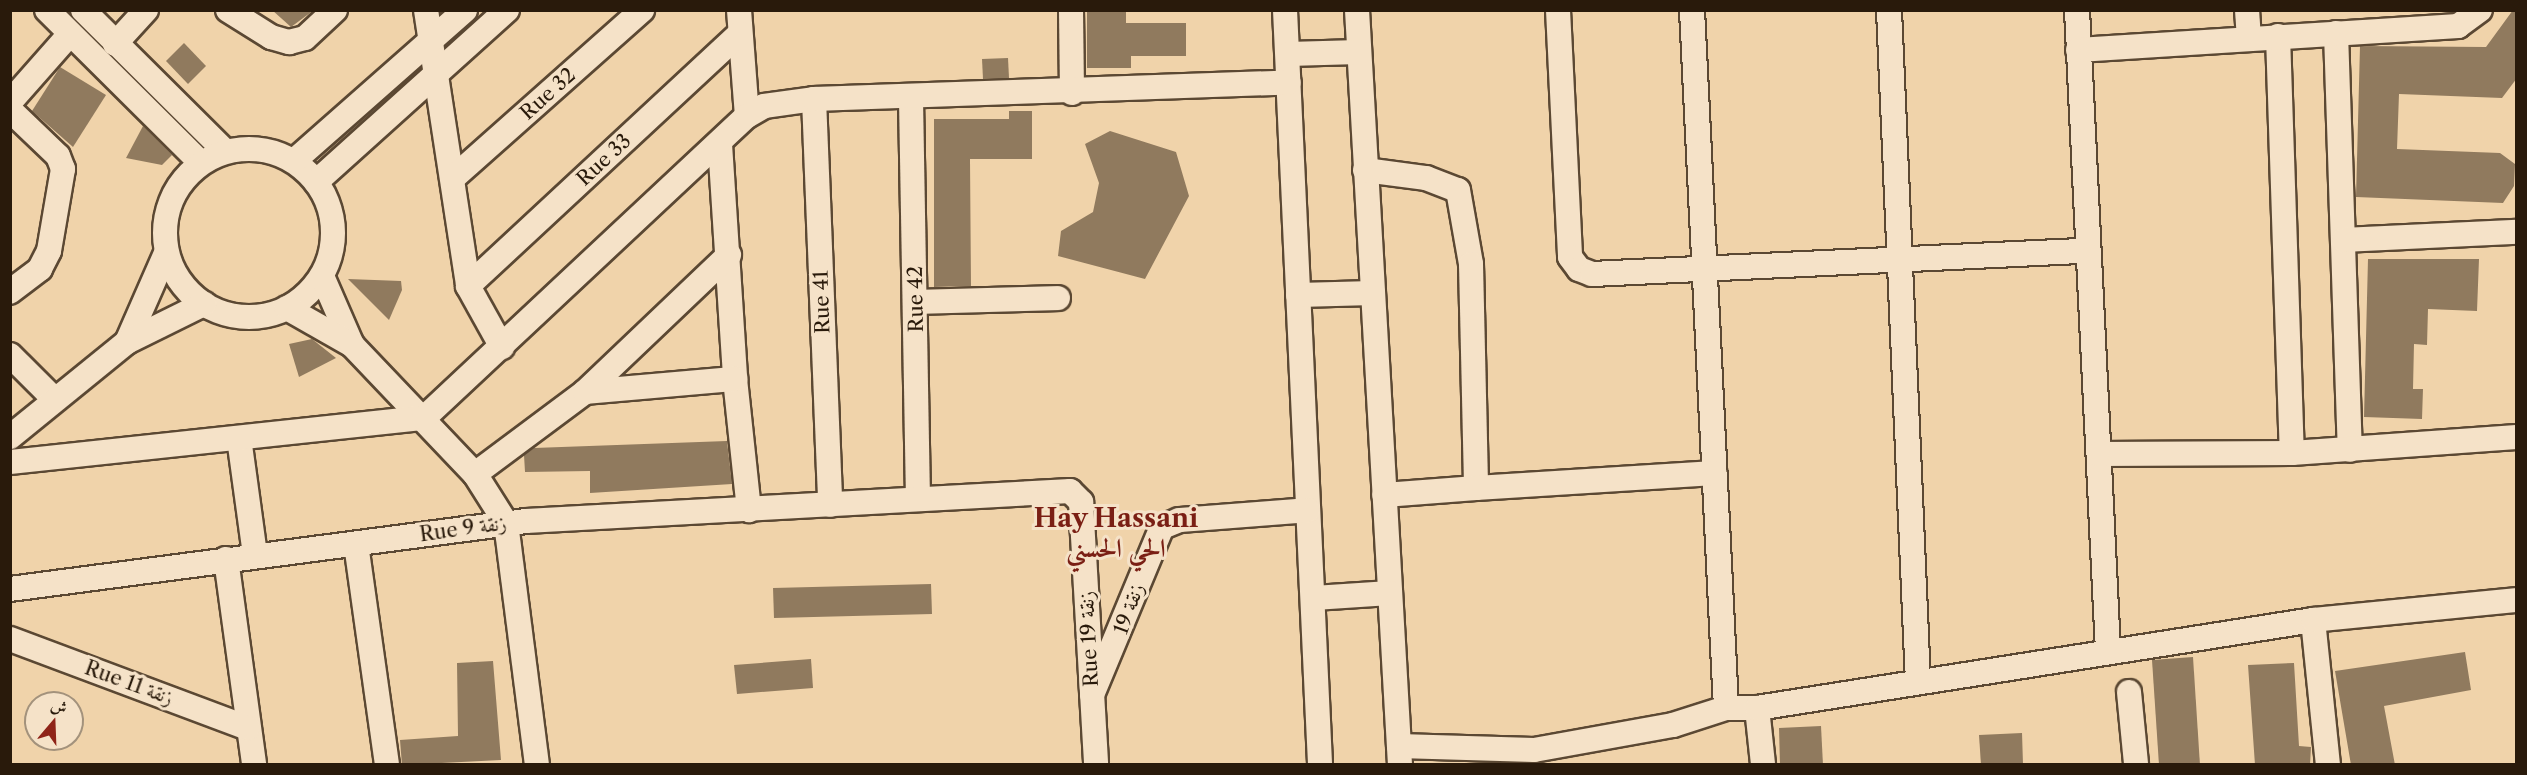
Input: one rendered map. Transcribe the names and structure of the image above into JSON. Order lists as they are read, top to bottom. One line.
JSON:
{"streets":{"street":["Rue 32","Rue 33","Rue 42","Rue 41","Rue 9 زنقة","19 زنقة","Rue 19 زنقة","Rue 11 زنقة"]},"crossings":[["Rue 42","Rue 9 زنقة"],["Rue 42","Rue 19 زنقة"],["Rue 41","Rue 9 زنقة"],["Rue 9 زنقة","Rue 19 زنقة"],["19 زنقة","Rue 19 زنقة"]],"districts":["Hay Hassani الحي الحسني"],"north":"top"}
